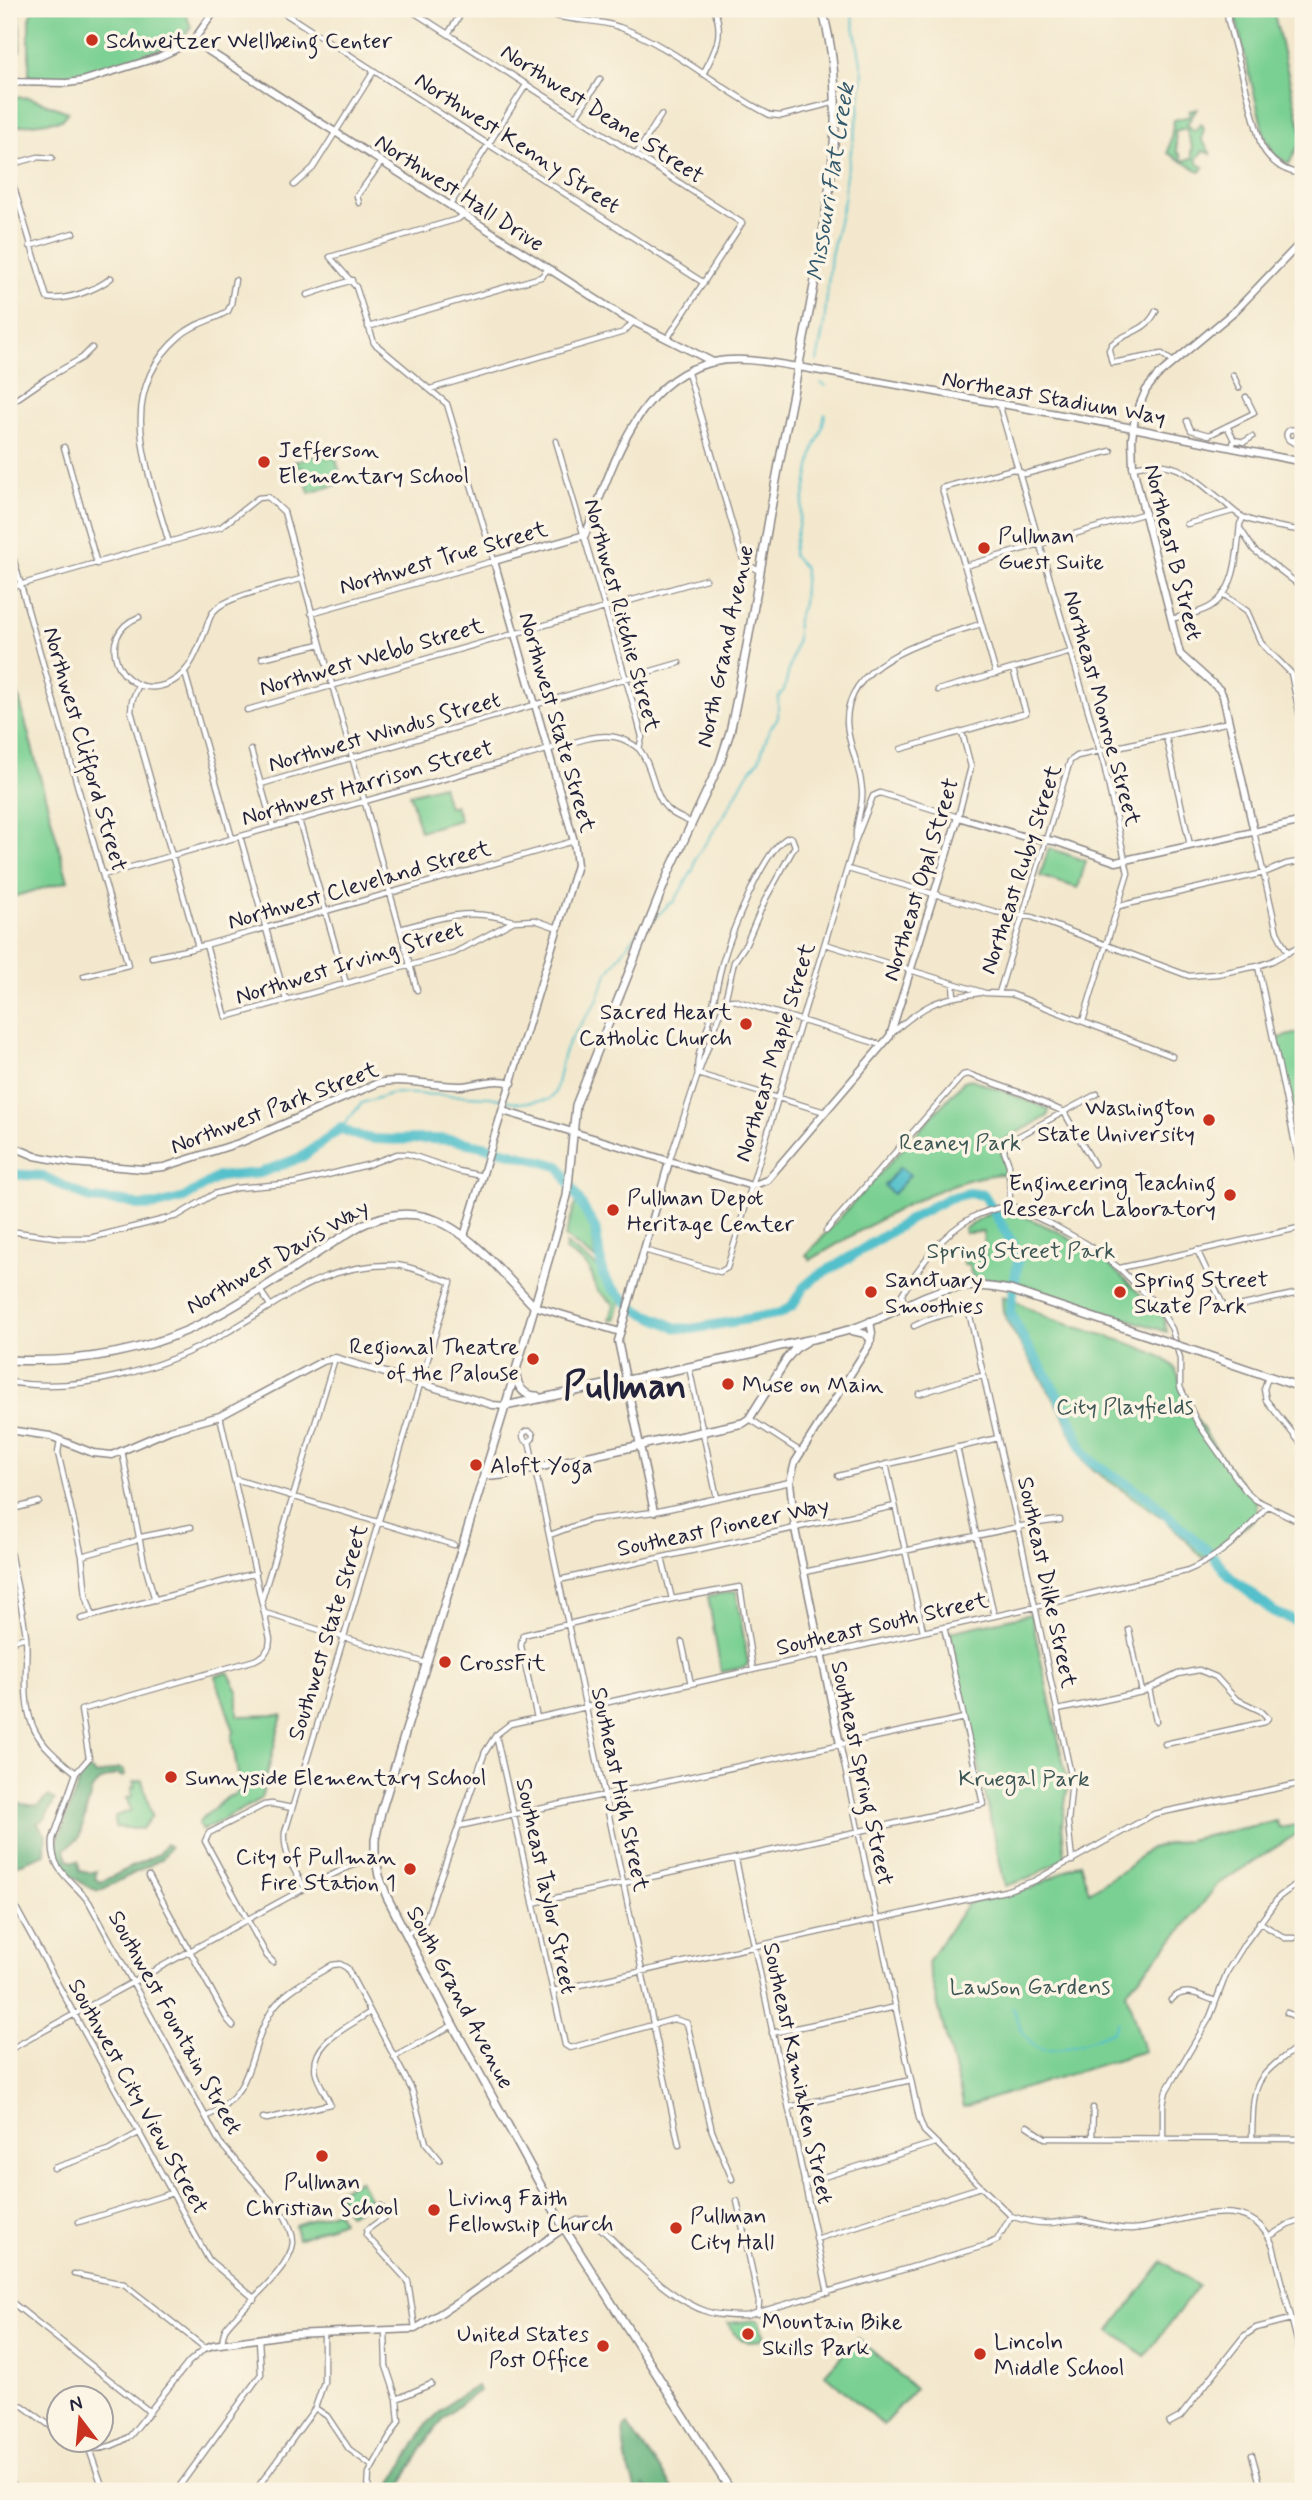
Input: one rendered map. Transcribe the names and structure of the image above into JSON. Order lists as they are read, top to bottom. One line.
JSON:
{"streets":{"main road":["North Grand Avenue","Northwest Davis Way","South Grand Avenue"],"street":["Northwest Deane Street","Northwest Kenny Street","Northwest Hall Drive","Northeast Stadium Way","Northeast B Street","Northwest True Street","Northwest Ritchie Street","Northwest Webb Street","Northeast Monroe Street","Northwest State Street","Northwest Windus Street","Northwest Clifford Street","Northwest Harrison Street","Northeast Ruby Street","Northeast Opal Street","Northwest Cleveland Street","Northwest Irving Street","Northeast Maple Street","Northwest Park Street","Southeast Pioneer Way","Southeast Dilke Street","Southeast South Street","Southwest State Street","Southeast Spring Street","Southeast High Street","Southeast Taylor Street","Southwest Fountain Street","Southeast Kamiaken Street","Southwest City View Street"]},"crossings":[["Northwest Deane Street","Northwest Kenny Street"],["Northwest Hall Drive","Northeast Stadium Way"],["Northwest Hall Drive","Northwest State Street"],["Northeast Stadium Way","Northeast B Street"],["Northeast Stadium Way","North Grand Avenue"],["Northeast Stadium Way","Northeast Monroe Street"],["Northwest True Street","Northwest Ritchie Street"],["Northwest True Street","Northwest State Street"],["Northwest Ritchie Street","North Grand Avenue"],["Northwest Ritchie Street","Northwest Webb Street"],["Northwest Ritchie Street","Northwest Windus Street"],["Northwest Ritchie Street","Northwest Harrison Street"],["North Grand Avenue","Northwest Davis Way"],["Northwest Webb Street","Northwest State Street"],["Northeast Monroe Street","Northeast Ruby Street"],["Northwest State Street","Northwest Windus Street"],["Northwest State Street","Northwest Harrison Street"],["Northwest State Street","Northwest Cleveland Street"],["Northwest State Street","Northwest Park Street"],["Northwest State Street","Northwest Davis Way"],["Northwest Clifford Street","Northwest Harrison Street"],["Northeast Opal Street","Northeast Maple Street"],["Northwest Cleveland Street","Northwest Irving Street"],["Southeast Pioneer Way","Southeast Spring Street"],["Southeast Pioneer Way","Southeast High Street"],["Southeast Dilke Street","Southeast South Street"],["Southeast South Street","Southeast Spring Street"],["Southeast South Street","Southeast High Street"],["Southeast South Street","Southeast Taylor Street"],["Southeast High Street","Southeast Taylor Street"],["Southwest Fountain Street","Southwest City View Street"]],"districts":["Pullman"],"water":["Missouri Flat Creek"],"parks":["Reaney Park","Spring Street Park","City Playfields","Kruegal Park","Lawson Gardens"],"places":["Schweitzer Wellbeing Center","Jefferson Elementary School","Pullman Guest Suite","Sacred Heart Catholic Church","Washington State University","Engineering Teaching Research Laboratory","Pullman Depot Heritage Center","Sanctuary Smoothies","Spring Street Skate Park","Regional Theatre of the Palouse","Muse on Main","Aloft Yoga","CrossFit","Sunnyside Elementary School","City of Pullman Fire Station 1","Pullman Christian School","Living Faith Fellowship Church","Pullman City Hall","Mountain Bike Skills Park","United States Post Office","Lincoln Middle School"],"north":"top"}
